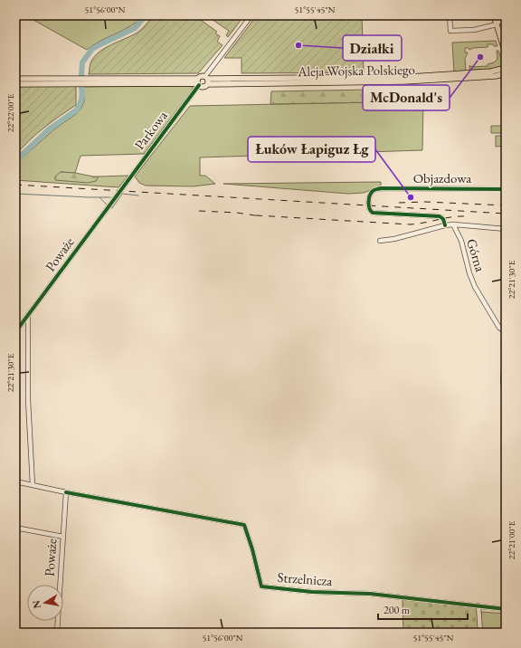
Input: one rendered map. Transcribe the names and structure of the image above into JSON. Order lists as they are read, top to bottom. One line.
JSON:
{"streets":{"main road":["Aleja Wojska Polskiego"],"street":["Parkowa","Objazdowa","Poważe","Górna","Strzelnicza"]},"crossings":[["Parkowa","Poważe"],["Poważe","Strzelnicza"]],"places":["Działki","McDonald's","Łuków Łapiguz Łg"],"scale_bar":"200 m","north":"left","coordinates":["51°56'00\"N","51°55'45\"N","22°22'00\"E","22°21'30\"E","22°21'00\"E"]}
